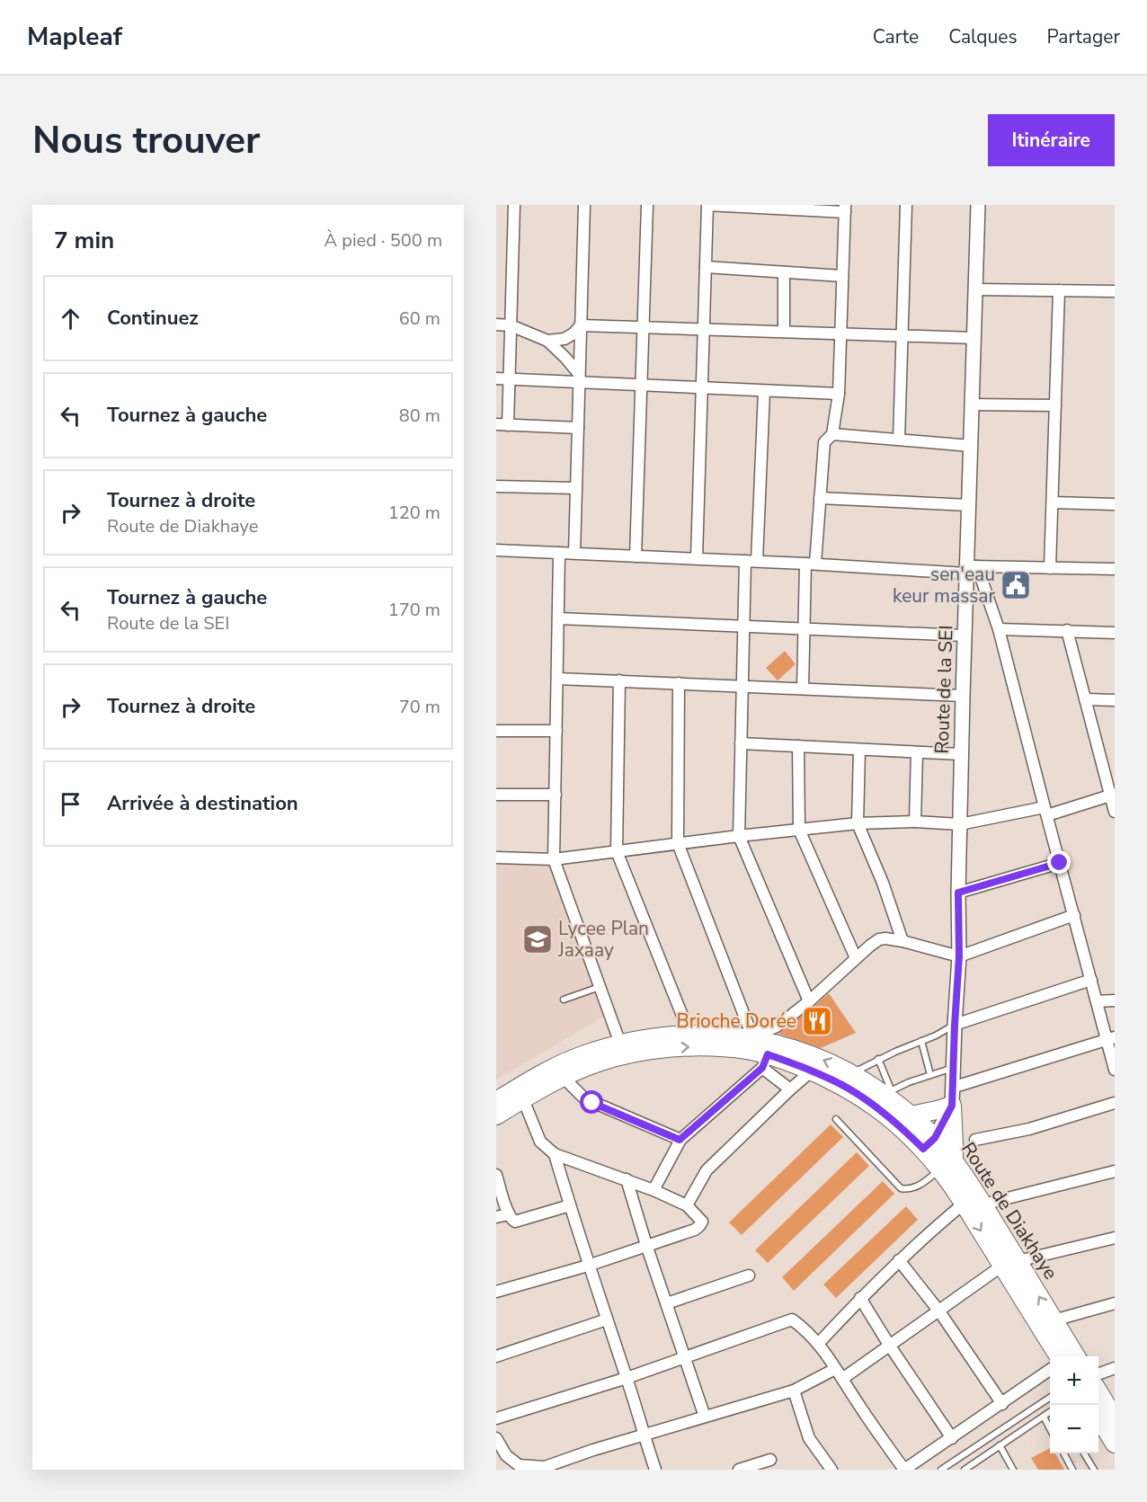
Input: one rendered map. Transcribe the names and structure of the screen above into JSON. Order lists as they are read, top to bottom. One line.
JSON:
{"streets":{"main road":["Route de Diakhaye"],"street":["Route de la SEI"]},"crossings":[["Route de la SEI","Route de Diakhaye"]],"places":{"public building":["sen'eau keur massar"],"school or university":["Lycee Plan Jaxaay"],"restaurant":["Brioche Dorée"]},"page":{"header":"Mapleaf","nav":["Carte","Calques","Partager"],"buttons":"Itinéraire","title":"Nous trouver","heading":["7 min","À pied · 500 m"],"list":[["Continuez","60 m"],["Tournez à gauche","80 m"],["Tournez à droite","Route de Diakhaye","120 m"],["Tournez à gauche","Route de la SEI","170 m"],["Tournez à droite","70 m"],"Arrivée à destination"],"map_buttons":["+","−"]}}
